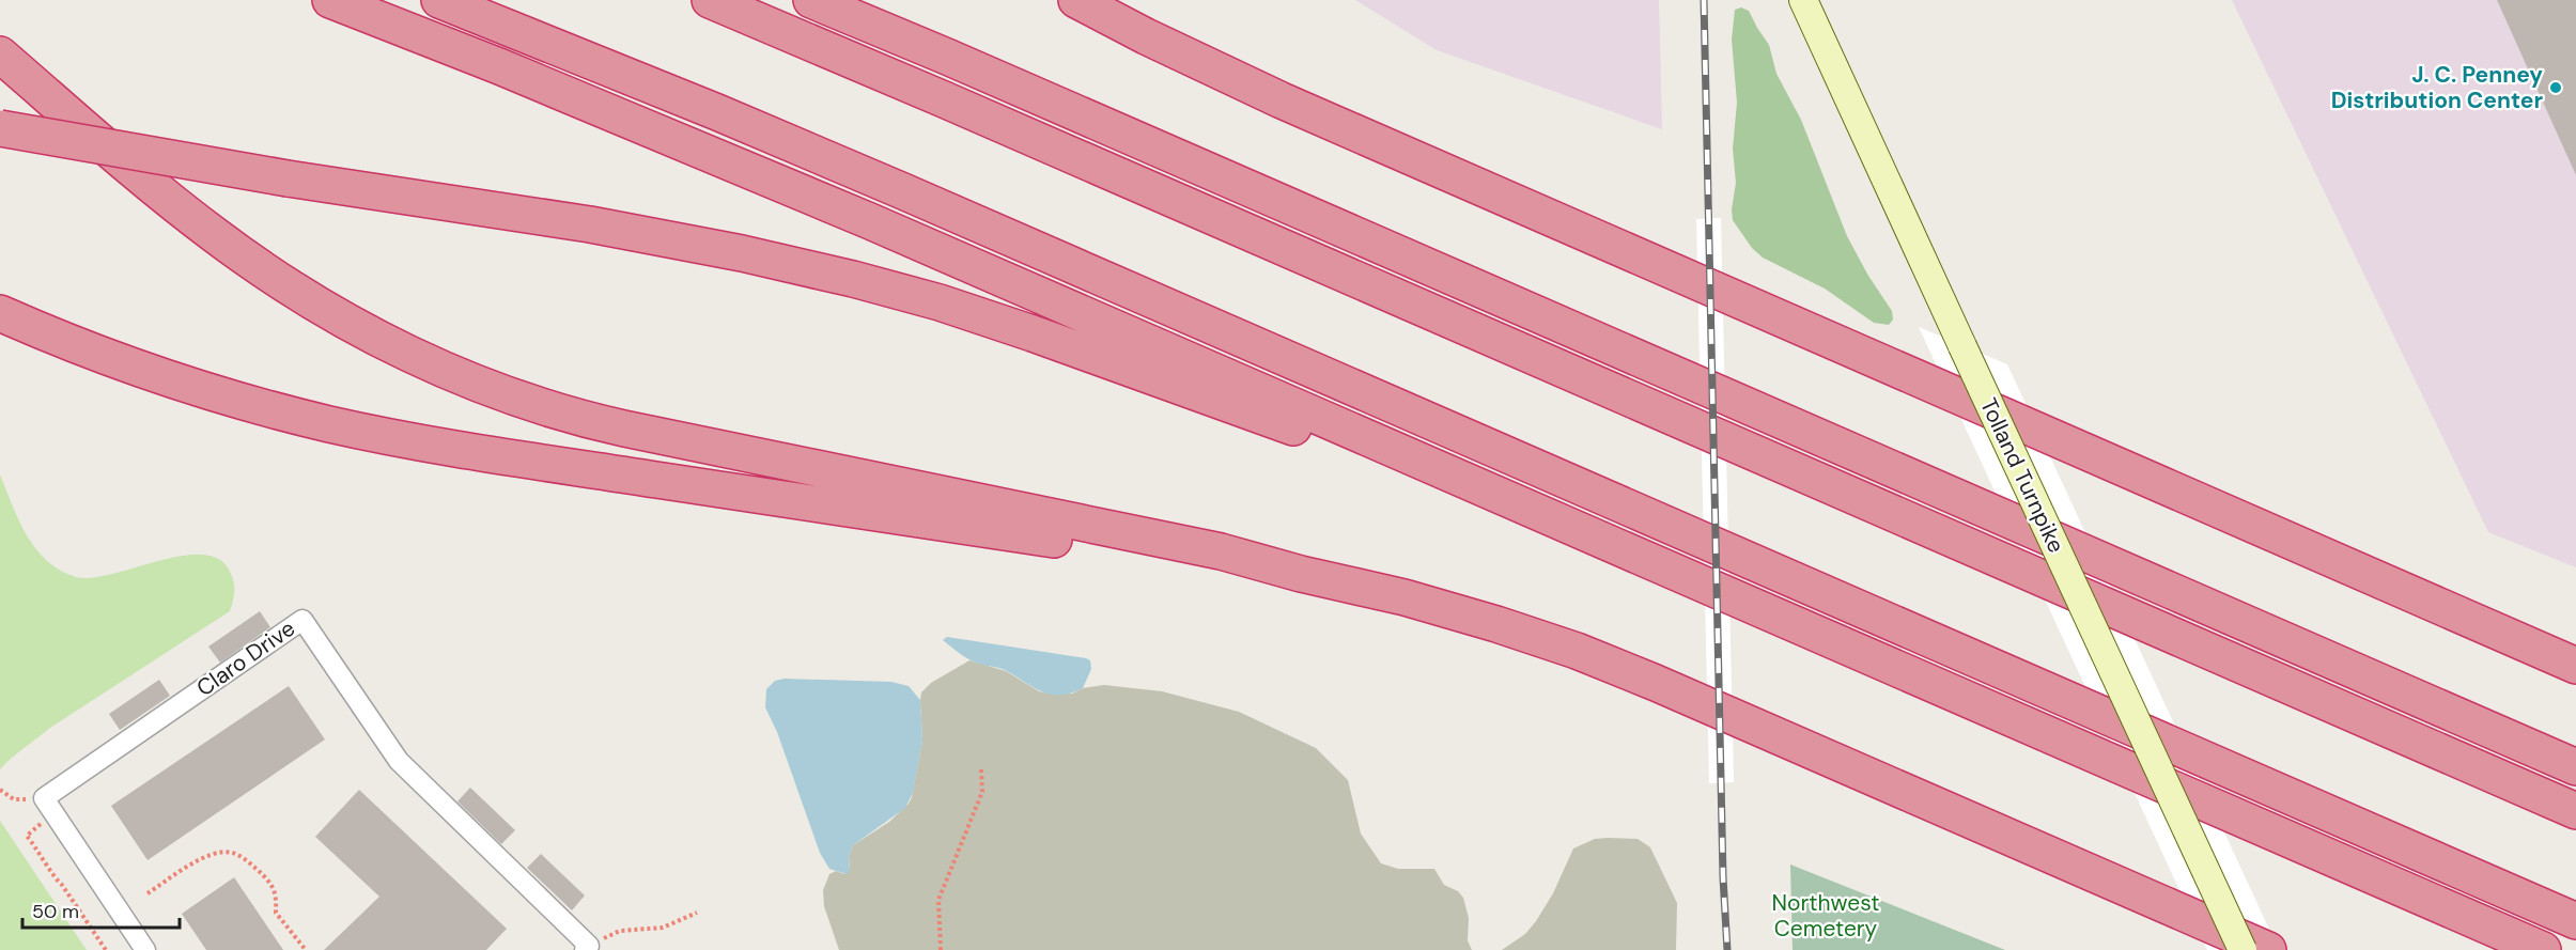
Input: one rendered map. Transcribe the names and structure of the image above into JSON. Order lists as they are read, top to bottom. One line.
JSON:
{"streets":{"main road":["Tolland Turnpike"],"street":["Claro Drive"]},"parks":["Northwest Cemetery"],"places":["J. C. Penney Distribution Center"],"scale_bar":"50 m"}
